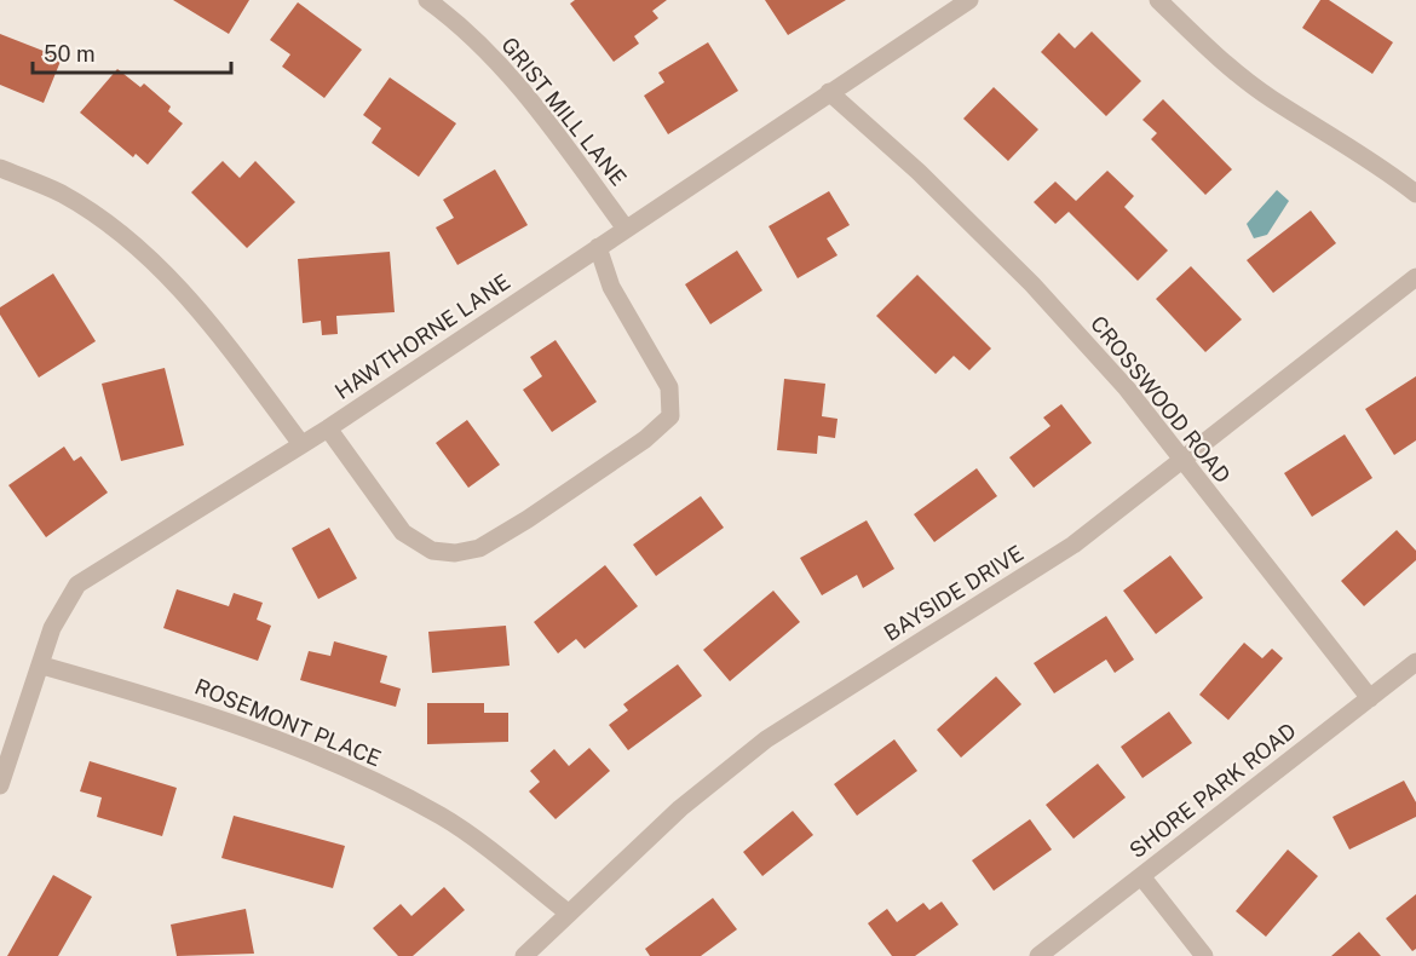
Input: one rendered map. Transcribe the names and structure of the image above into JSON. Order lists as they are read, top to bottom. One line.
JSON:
{"streets":{"street":["GRIST MILL LANE","HAWTHORNE LANE","CROSSWOOD ROAD","BAYSIDE DRIVE","ROSEMONT PLACE","SHORE PARK ROAD"]},"crossings":[["GRIST MILL LANE","HAWTHORNE LANE"],["HAWTHORNE LANE","CROSSWOOD ROAD"],["HAWTHORNE LANE","ROSEMONT PLACE"],["CROSSWOOD ROAD","BAYSIDE DRIVE"],["CROSSWOOD ROAD","SHORE PARK ROAD"],["BAYSIDE DRIVE","ROSEMONT PLACE"]],"scale_bar":"50 m"}
